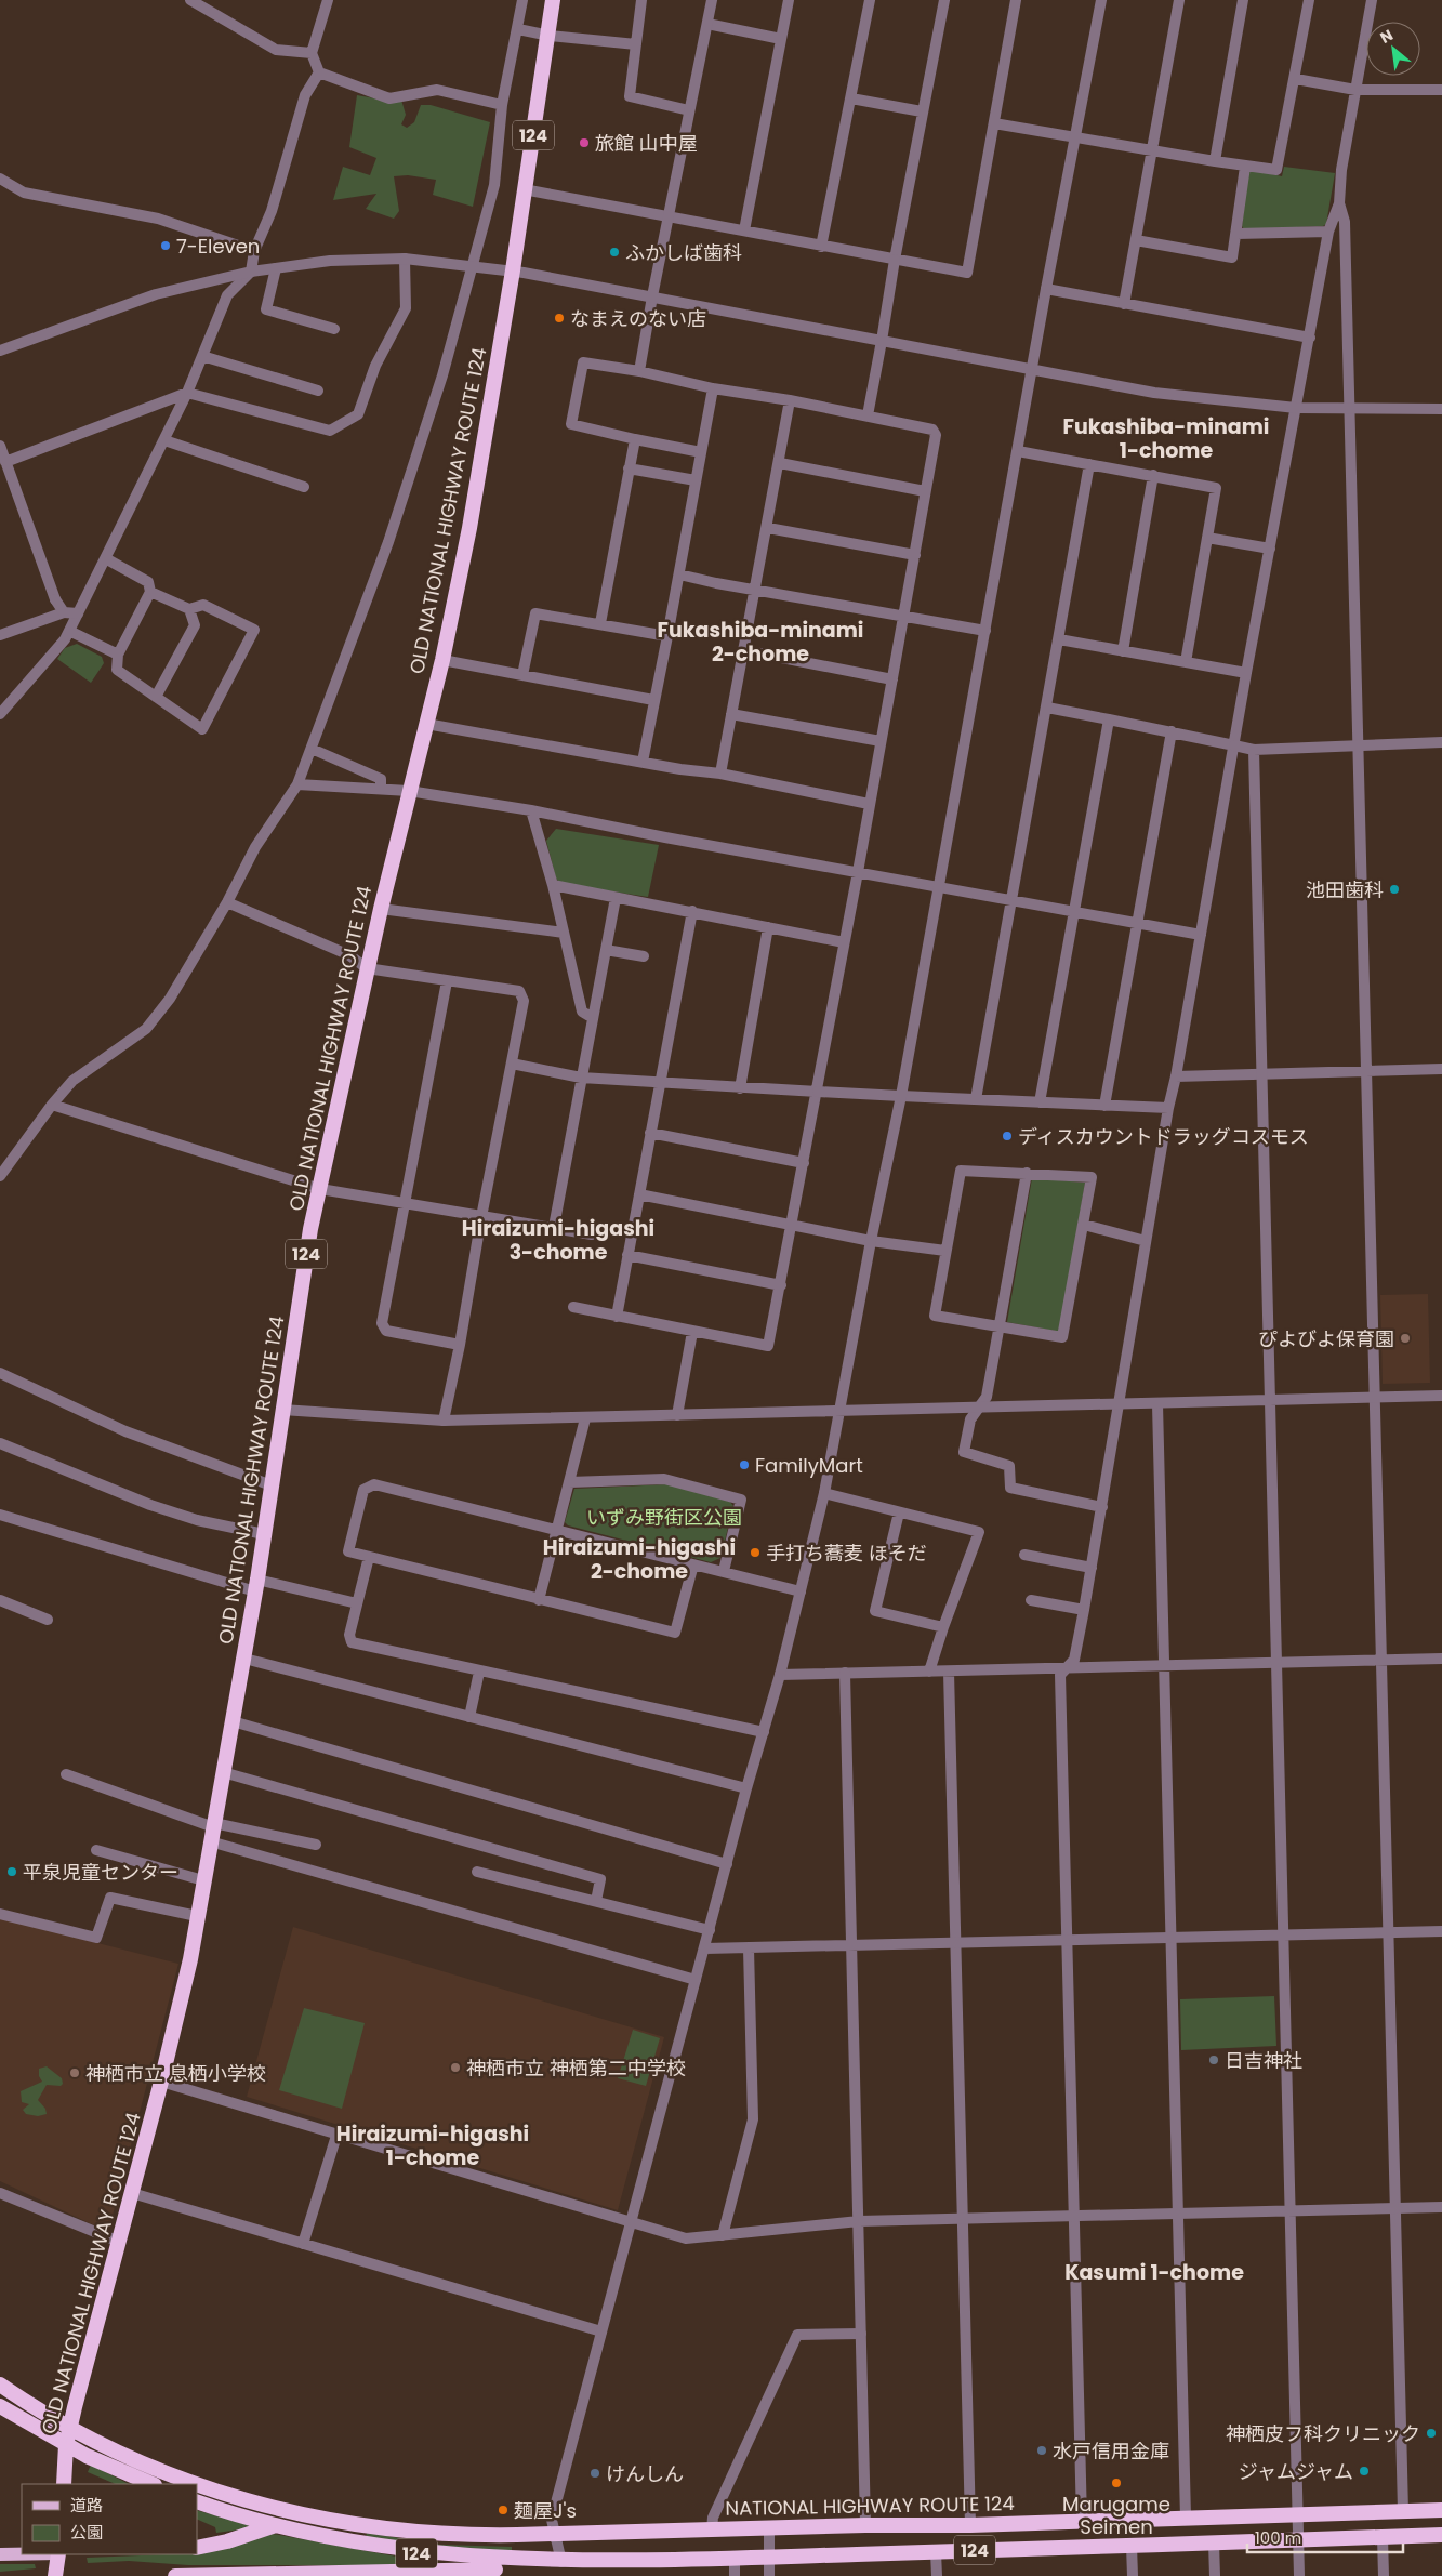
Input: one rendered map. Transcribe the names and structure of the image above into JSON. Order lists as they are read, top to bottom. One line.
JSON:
{"streets":{"highway":["124","OLD NATIONAL HIGHWAY ROUTE 124","NATIONAL HIGHWAY ROUTE 124"]},"crossings":[["OLD NATIONAL HIGHWAY ROUTE 124","NATIONAL HIGHWAY ROUTE 124"]],"districts":["Fukashiba-minami 1-chome","Fukashiba-minami 2-chome","Hiraizumi-higashi 3-chome","Hiraizumi-higashi 2-chome","Hiraizumi-higashi 1-chome","Kasumi 1-chome"],"parks":["いずみ野街区公園"],"places":["旅館 山中屋","7-Eleven","ふかしば歯科","なまえのない店","池田歯科","ディスカウントドラッグコスモス","ぴよびよ保育園","FamilyMart","手打ち蕎麦 ほそだ","平泉児童センター","日吉神社","神栖市立 神栖第二中学校","神栖市立 息栖小学校","神栖皮フ科クリニック","水戸信用金庫","ジャムジャム","けんしん","Marugame Seimen","麺屋J's"],"legend":["道路","公園"],"scale_bar":"100 m","north":"top left"}
